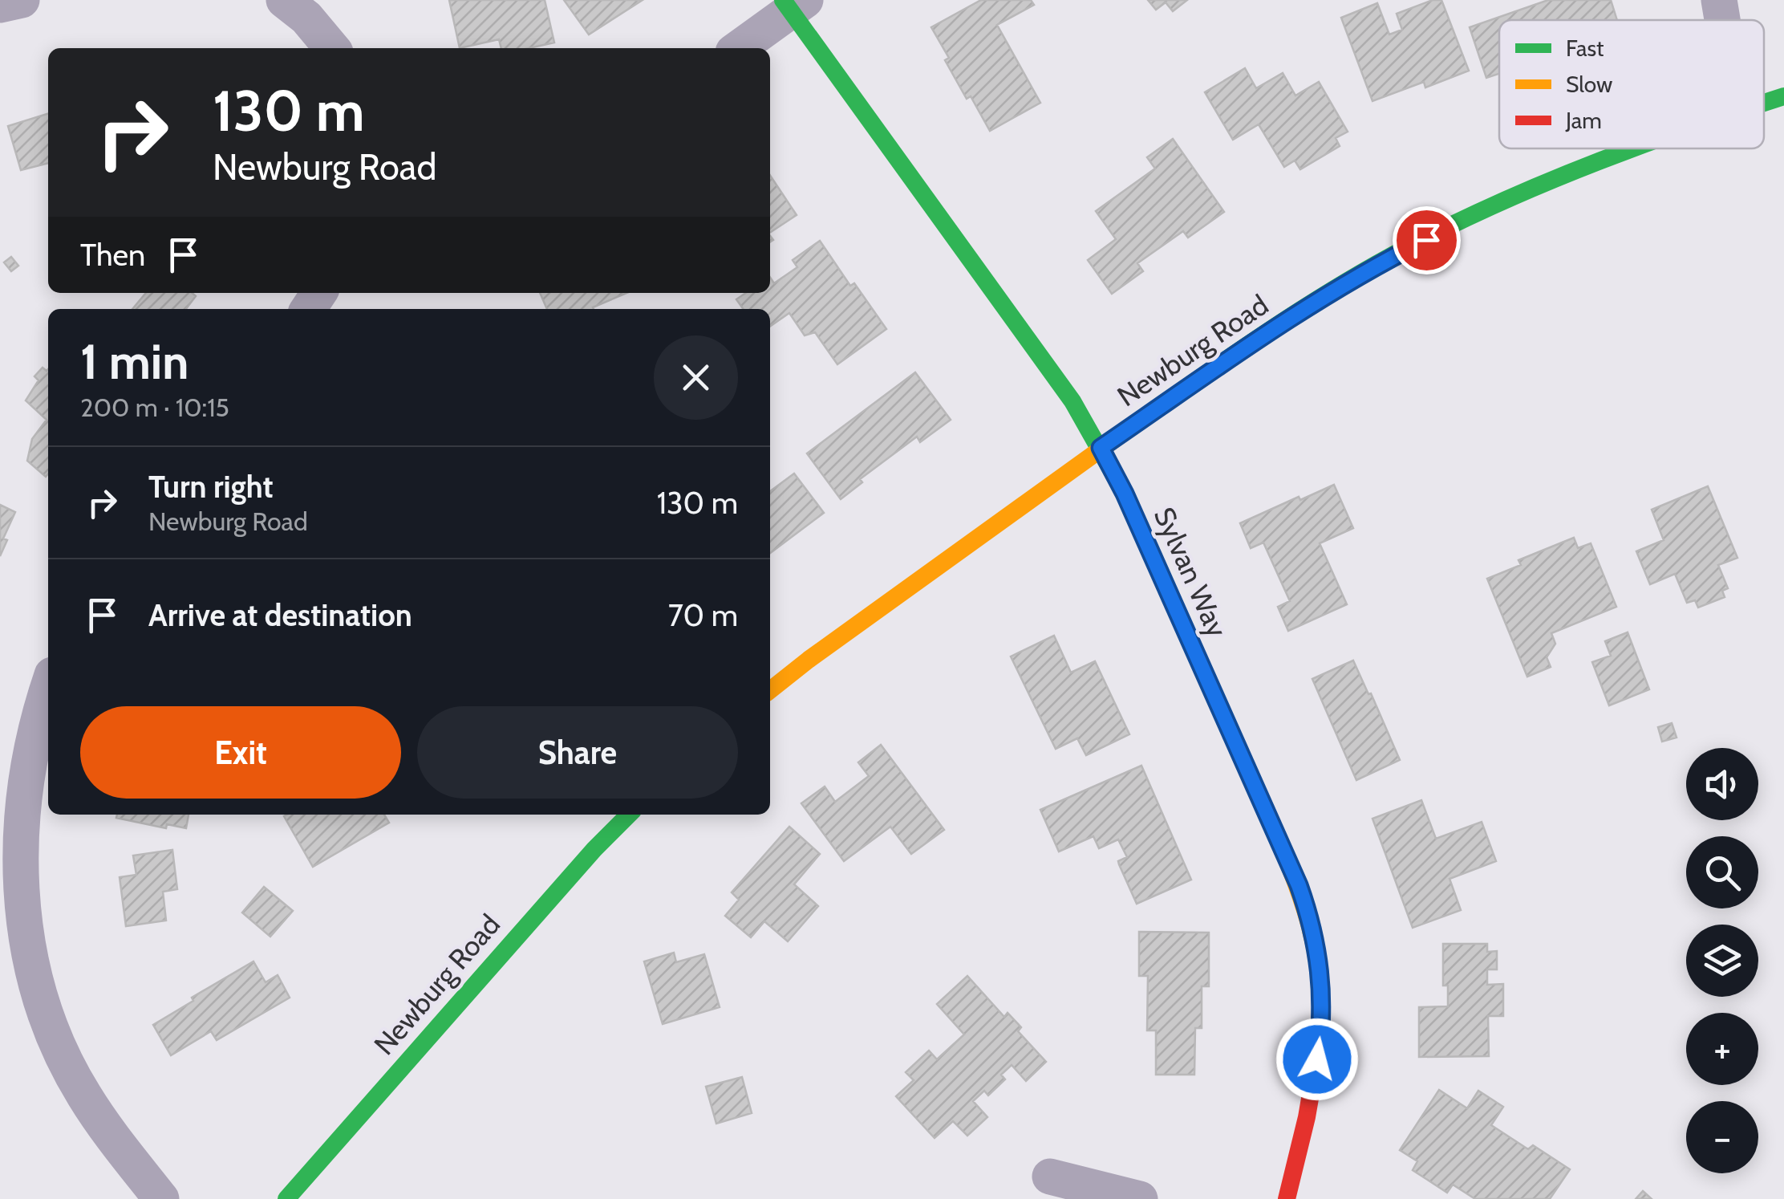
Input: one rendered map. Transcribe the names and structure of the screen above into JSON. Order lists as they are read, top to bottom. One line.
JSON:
{"streets":{"main road":["Newburg Road","Sylvan Way"]},"crossings":[["Newburg Road","Sylvan Way"]],"legend":["Fast","Slow","Jam"],"page":{"turn":["130 m","Newburg Road"],"then":"Then","heading":["1 min","200 m · 10:15"],"list":[{"name":"Turn right","note":"Newburg Road","value":"130 m"},{"name":"Arrive at destination","value":"70 m"}],"buttons":["Exit","Share"],"map_buttons":["+","−"]}}
